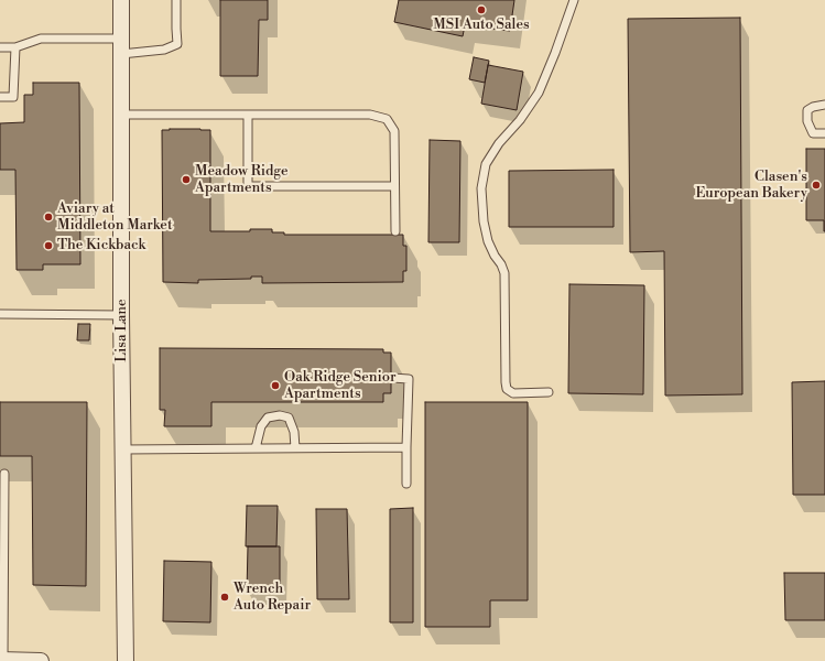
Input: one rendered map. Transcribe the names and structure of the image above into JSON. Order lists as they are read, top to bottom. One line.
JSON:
{"streets":{"street":["Lisa Lane"]},"places":["MSI Auto Sales","Meadow Ridge Apartments","Clasen's European Bakery","Aviary at Middleton Market","The Kickback","Oak Ridge Senior Apartments","Wrench Auto Repair"]}
